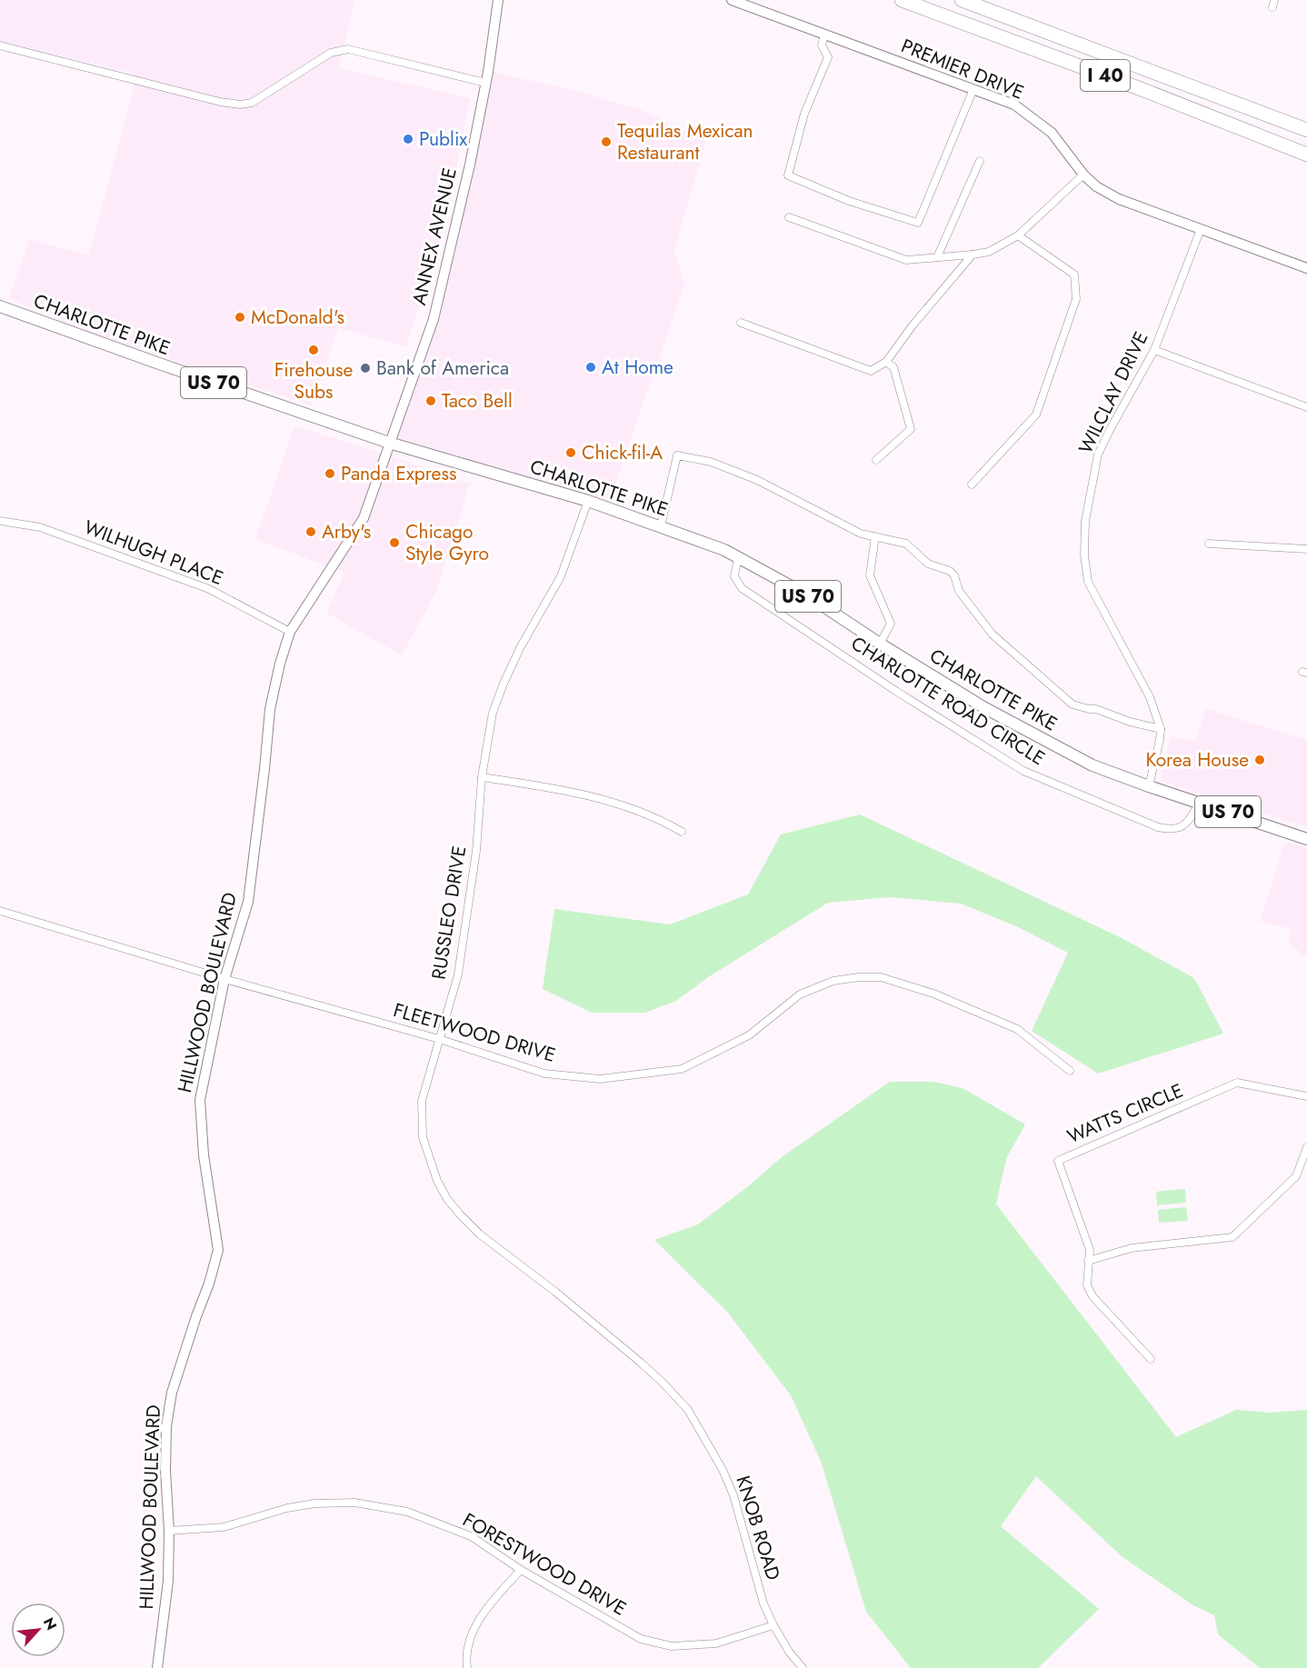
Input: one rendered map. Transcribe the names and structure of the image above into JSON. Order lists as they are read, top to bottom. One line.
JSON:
{"streets":{"highway":["I 40"],"main road":["CHARLOTTE PIKE","US 70"],"street":["PREMIER DRIVE","ANNEX AVENUE","WILCLAY DRIVE","WILHUGH PLACE","CHARLOTTE ROAD CIRCLE","RUSSLEO DRIVE","HILLWOOD BOULEVARD","FLEETWOOD DRIVE","WATTS CIRCLE","KNOB ROAD","FORESTWOOD DRIVE"]},"crossings":[["PREMIER DRIVE","WILCLAY DRIVE"],["ANNEX AVENUE","CHARLOTTE PIKE"],["ANNEX AVENUE","HILLWOOD BOULEVARD"],["CHARLOTTE PIKE","US 70"],["CHARLOTTE PIKE","WILCLAY DRIVE"],["CHARLOTTE PIKE","CHARLOTTE ROAD CIRCLE"],["CHARLOTTE PIKE","RUSSLEO DRIVE"],["CHARLOTTE PIKE","HILLWOOD BOULEVARD"],["US 70","WILCLAY DRIVE"],["US 70","CHARLOTTE ROAD CIRCLE"],["WILHUGH PLACE","HILLWOOD BOULEVARD"],["RUSSLEO DRIVE","FLEETWOOD DRIVE"],["RUSSLEO DRIVE","KNOB ROAD"],["HILLWOOD BOULEVARD","FLEETWOOD DRIVE"],["HILLWOOD BOULEVARD","FORESTWOOD DRIVE"],["KNOB ROAD","FORESTWOOD DRIVE"]],"places":["Publix","Tequilas Mexican Restaurant","McDonald's","Firehouse Subs","At Home","Bank of America","Taco Bell","Chick-fil-A","Panda Express","Arby's","Chicago Style Gyro","Korea House"],"north":"top right"}
